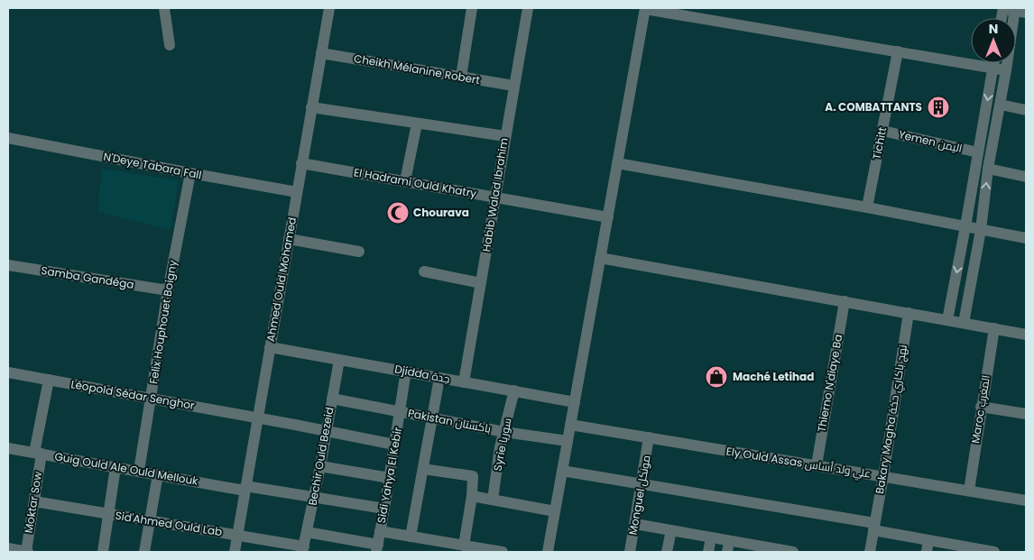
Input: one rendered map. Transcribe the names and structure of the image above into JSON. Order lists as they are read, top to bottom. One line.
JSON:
{"streets":{"street":["Cheikh Mélanine Robert","Yemen اليمن","Tichitt","N'Deye Tabara Fall","El Hadrami Ould Khatry","Habib Walad Ibrahim","Samba Gandéga","Ahmed Ould Mohamed","Felix Houphouet Boigny","Djidda جدة","Thierno N'diaye Ba","Léopold Sédar Senghor","Maroc المغرب","Bakary Magha نهج باكاري حخة","Pakistan باكستان","Syrie سوريا","Bechir Ould Bezeid","Ely Ould Assas علي ولد أساس","Guig Ould Ale Ould Mellouk","Sidi Yahya El Kebir","Monguel مونكل","Moktar Sow","Sid'Ahmed Ould Lab"]},"crossings":[["Cheikh Mélanine Robert","Habib Walad Ibrahim"],["Cheikh Mélanine Robert","Ahmed Ould Mohamed"],["Yemen اليمن","Tichitt"],["N'Deye Tabara Fall","Ahmed Ould Mohamed"],["N'Deye Tabara Fall","Felix Houphouet Boigny"],["El Hadrami Ould Khatry","Habib Walad Ibrahim"],["El Hadrami Ould Khatry","Ahmed Ould Mohamed"],["Habib Walad Ibrahim","Djidda جدة"],["Samba Gandéga","Felix Houphouet Boigny"],["Ahmed Ould Mohamed","Djidda جدة"],["Ahmed Ould Mohamed","Léopold Sédar Senghor"],["Ahmed Ould Mohamed","Guig Ould Ale Ould Mellouk"],["Ahmed Ould Mohamed","Sid'Ahmed Ould Lab"],["Felix Houphouet Boigny","Léopold Sédar Senghor"],["Felix Houphouet Boigny","Guig Ould Ale Ould Mellouk"],["Djidda جدة","Syrie سوريا"],["Djidda جدة","Bechir Ould Bezeid"],["Djidda جدة","Sidi Yahya El Kebir"],["Thierno N'diaye Ba","Ely Ould Assas علي ولد أساس"],["Léopold Sédar Senghor","Bechir Ould Bezeid"],["Léopold Sédar Senghor","Sidi Yahya El Kebir"],["Léopold Sédar Senghor","Moktar Sow"],["Maroc المغرب","Ely Ould Assas علي ولد أساس"],["Bakary Magha نهج باكاري حخة","Ely Ould Assas علي ولد أساس"],["Pakistan باكستان","Syrie سوريا"],["Pakistan باكستان","Bechir Ould Bezeid"],["Pakistan باكستان","Sidi Yahya El Kebir"],["Bechir Ould Bezeid","Guig Ould Ale Ould Mellouk"],["Bechir Ould Bezeid","Sid'Ahmed Ould Lab"],["Ely Ould Assas علي ولد أساس","Monguel مونكل"],["Guig Ould Ale Ould Mellouk","Sidi Yahya El Kebir"],["Guig Ould Ale Ould Mellouk","Moktar Sow"],["Moktar Sow","Sid'Ahmed Ould Lab"]],"places":{"building":["A. COMBATTANTS"],"mosque":["Chourava"],"shop":["Maché Letihad"]},"north":"top"}
